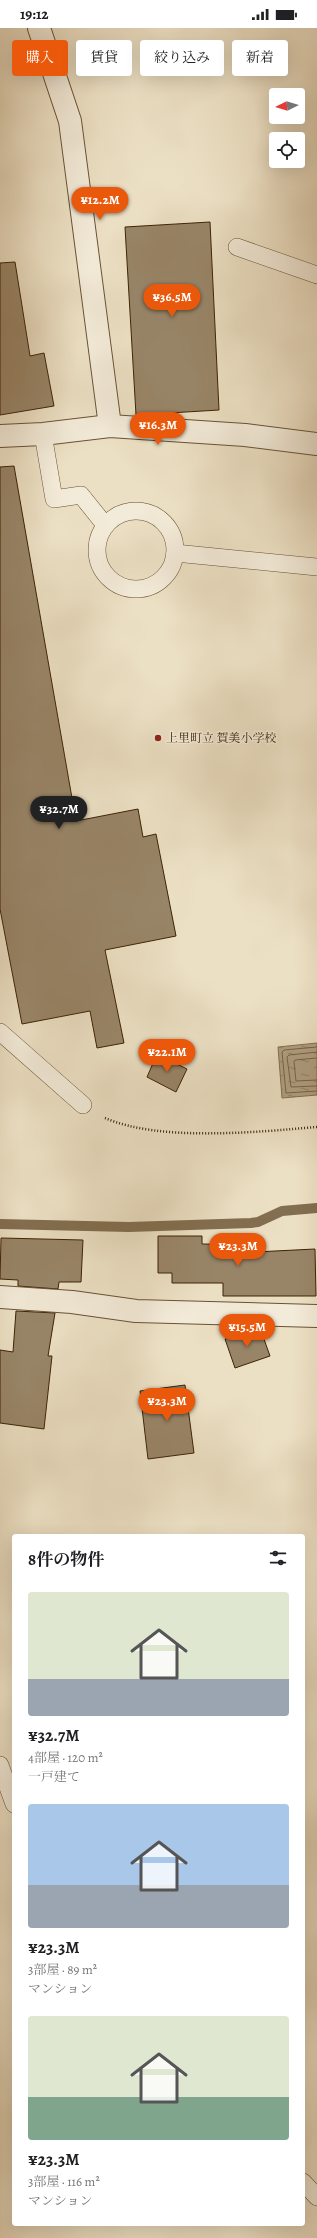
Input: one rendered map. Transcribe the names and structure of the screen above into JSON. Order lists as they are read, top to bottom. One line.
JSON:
{"places":["上里町立 賀美小学校"],"north":"left","page":{"status":"19:12","chip":["購入","賃貸","絞り込み","新着"],"price":["¥12.2M","¥36.5M","¥16.3M","¥32.7M","¥22.1M","¥23.3M","¥15.5M","¥23.3M"],"heading":"8件の物件","list":[{"name":"¥32.7M","note":"4部屋 · 120 m² · 一戸建て"},{"name":"¥23.3M","note":"3部屋 · 89 m² · マンション"},{"name":"¥23.3M","note":"3部屋 · 116 m² · マンション"}]}}
